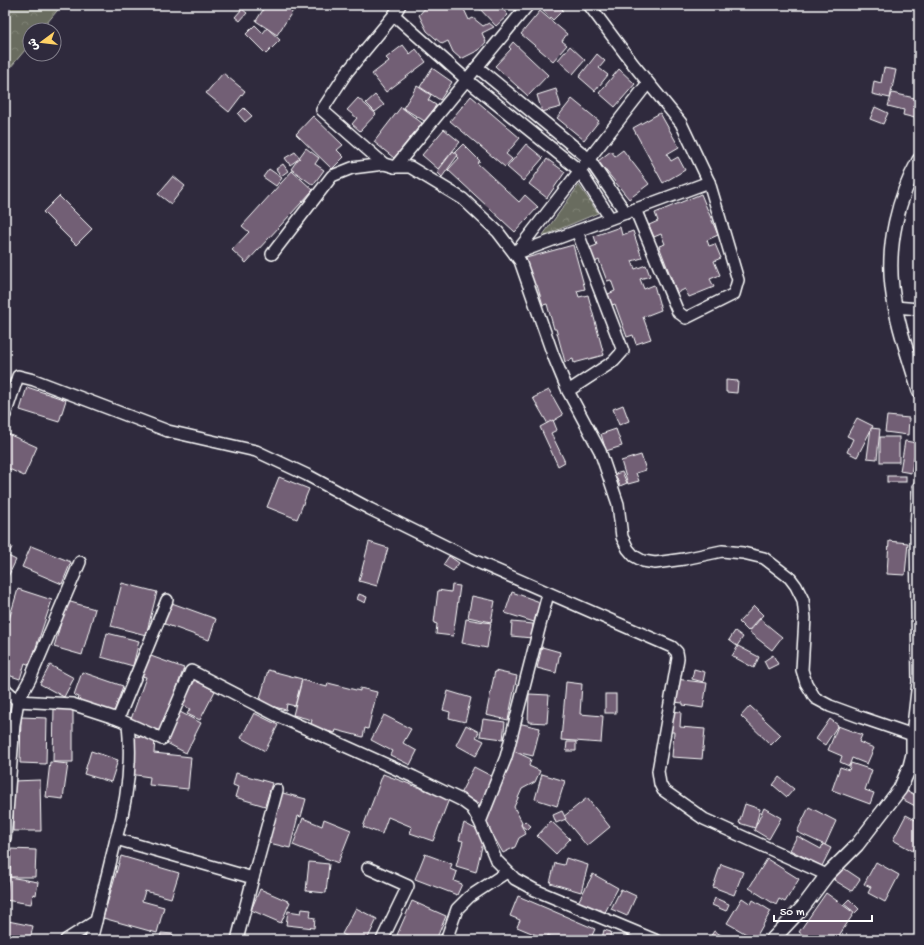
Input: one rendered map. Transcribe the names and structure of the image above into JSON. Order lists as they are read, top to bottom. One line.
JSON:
{"scale_bar":"50 m","north":"left"}
